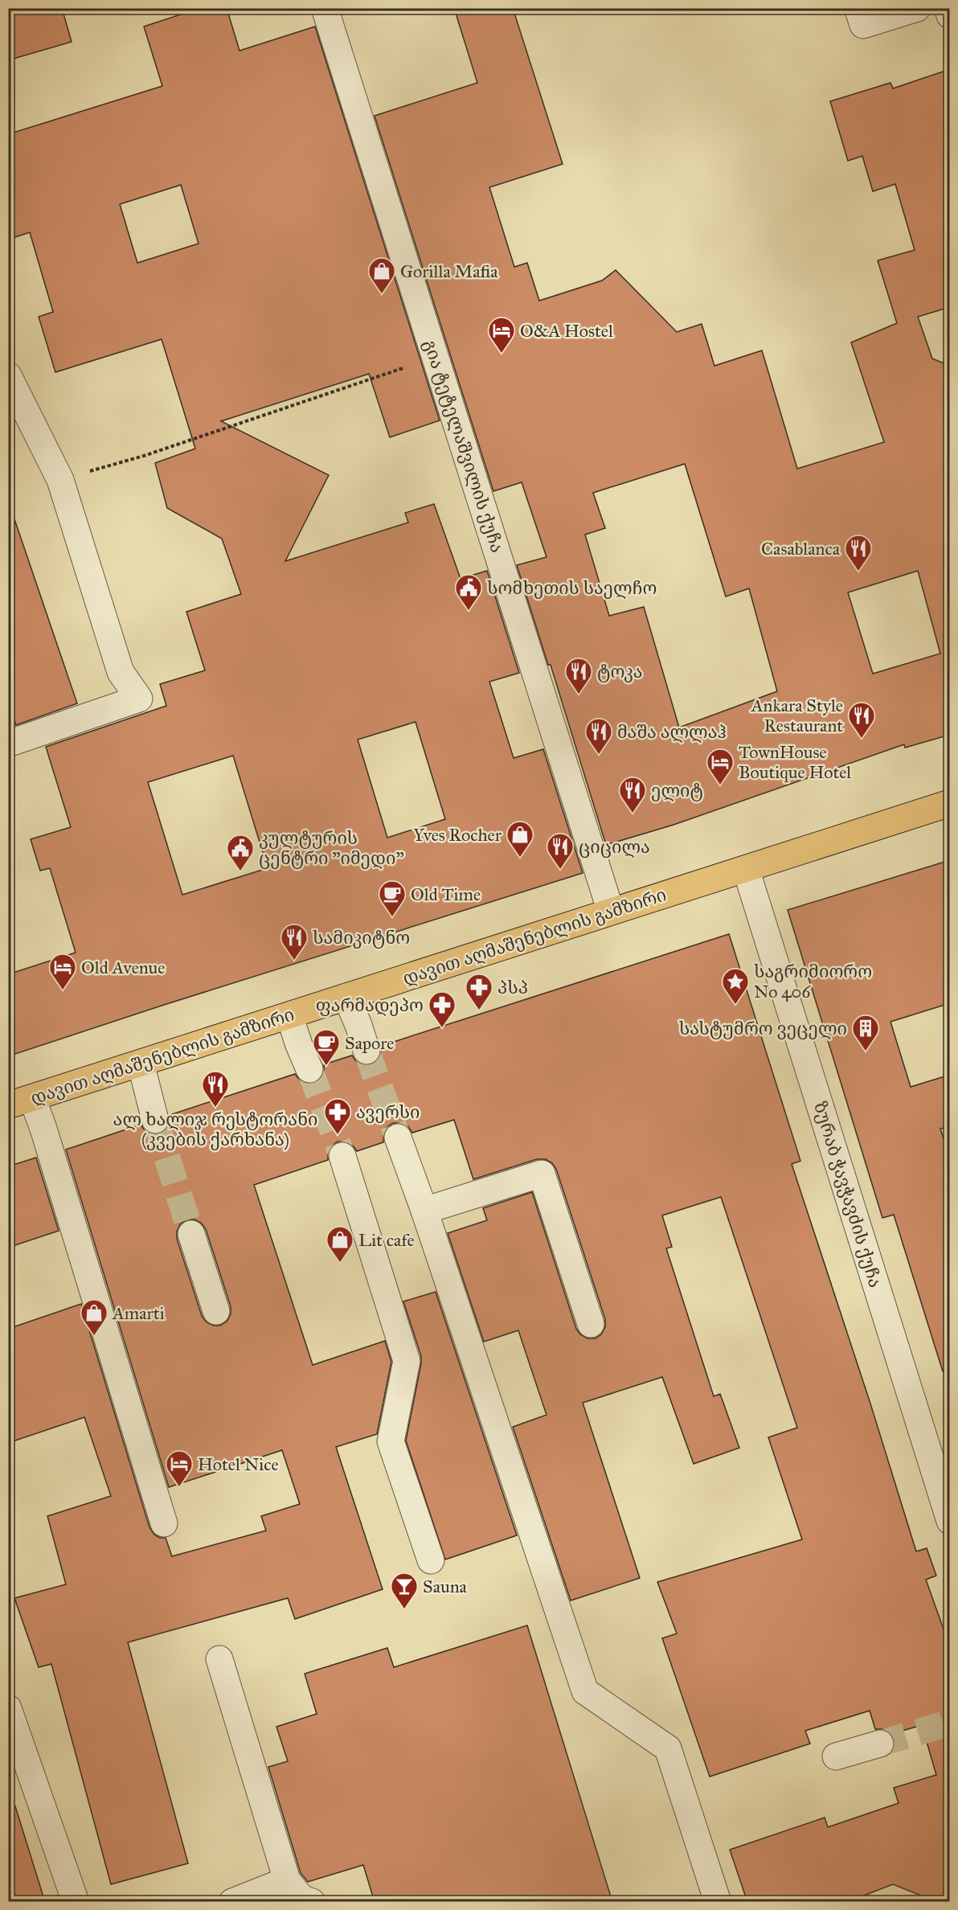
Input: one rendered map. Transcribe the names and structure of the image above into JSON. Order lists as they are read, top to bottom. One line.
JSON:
{"streets":{"main road":["დავით აღმაშენებლის გამზირი"],"street":["გია ტეტელაშვილის ქუჩა","ზურაბ ჭავჭავძის ქუჩა"]},"crossings":[["გია ტეტელაშვილის ქუჩა","დავით აღმაშენებლის გამზირი"],["დავით აღმაშენებლის გამზირი","ზურაბ ჭავჭავძის ქუჩა"]],"places":{"shop":["Gorilla Mafia","Yves Rocher","Lit cafe","Amarti"],"hotel":["O&A Hostel","TownHouse Boutique Hotel","Old Avenue","Hotel Nice"],"restaurant":["Casablanca","ტოკა","Ankara Style Restaurant","მაშა ალლაჰ","ელიტ","ციცილა","სამიკიტნო","ალ ხალიჯ რესტორანი (კვების ქარხანა)"],"public building":["სომხეთის საელჩო","კულტურის ცენტრი \"იმედი\""],"cafe":["Old Time","Sapore"],"place":["საგრიმიორო No 406"],"pharmacy":["პსპ","ფარმადეპო","ავერსი"],"building":["სასტუმრო ვეცელი"],"bar":["Sauna"]}}
